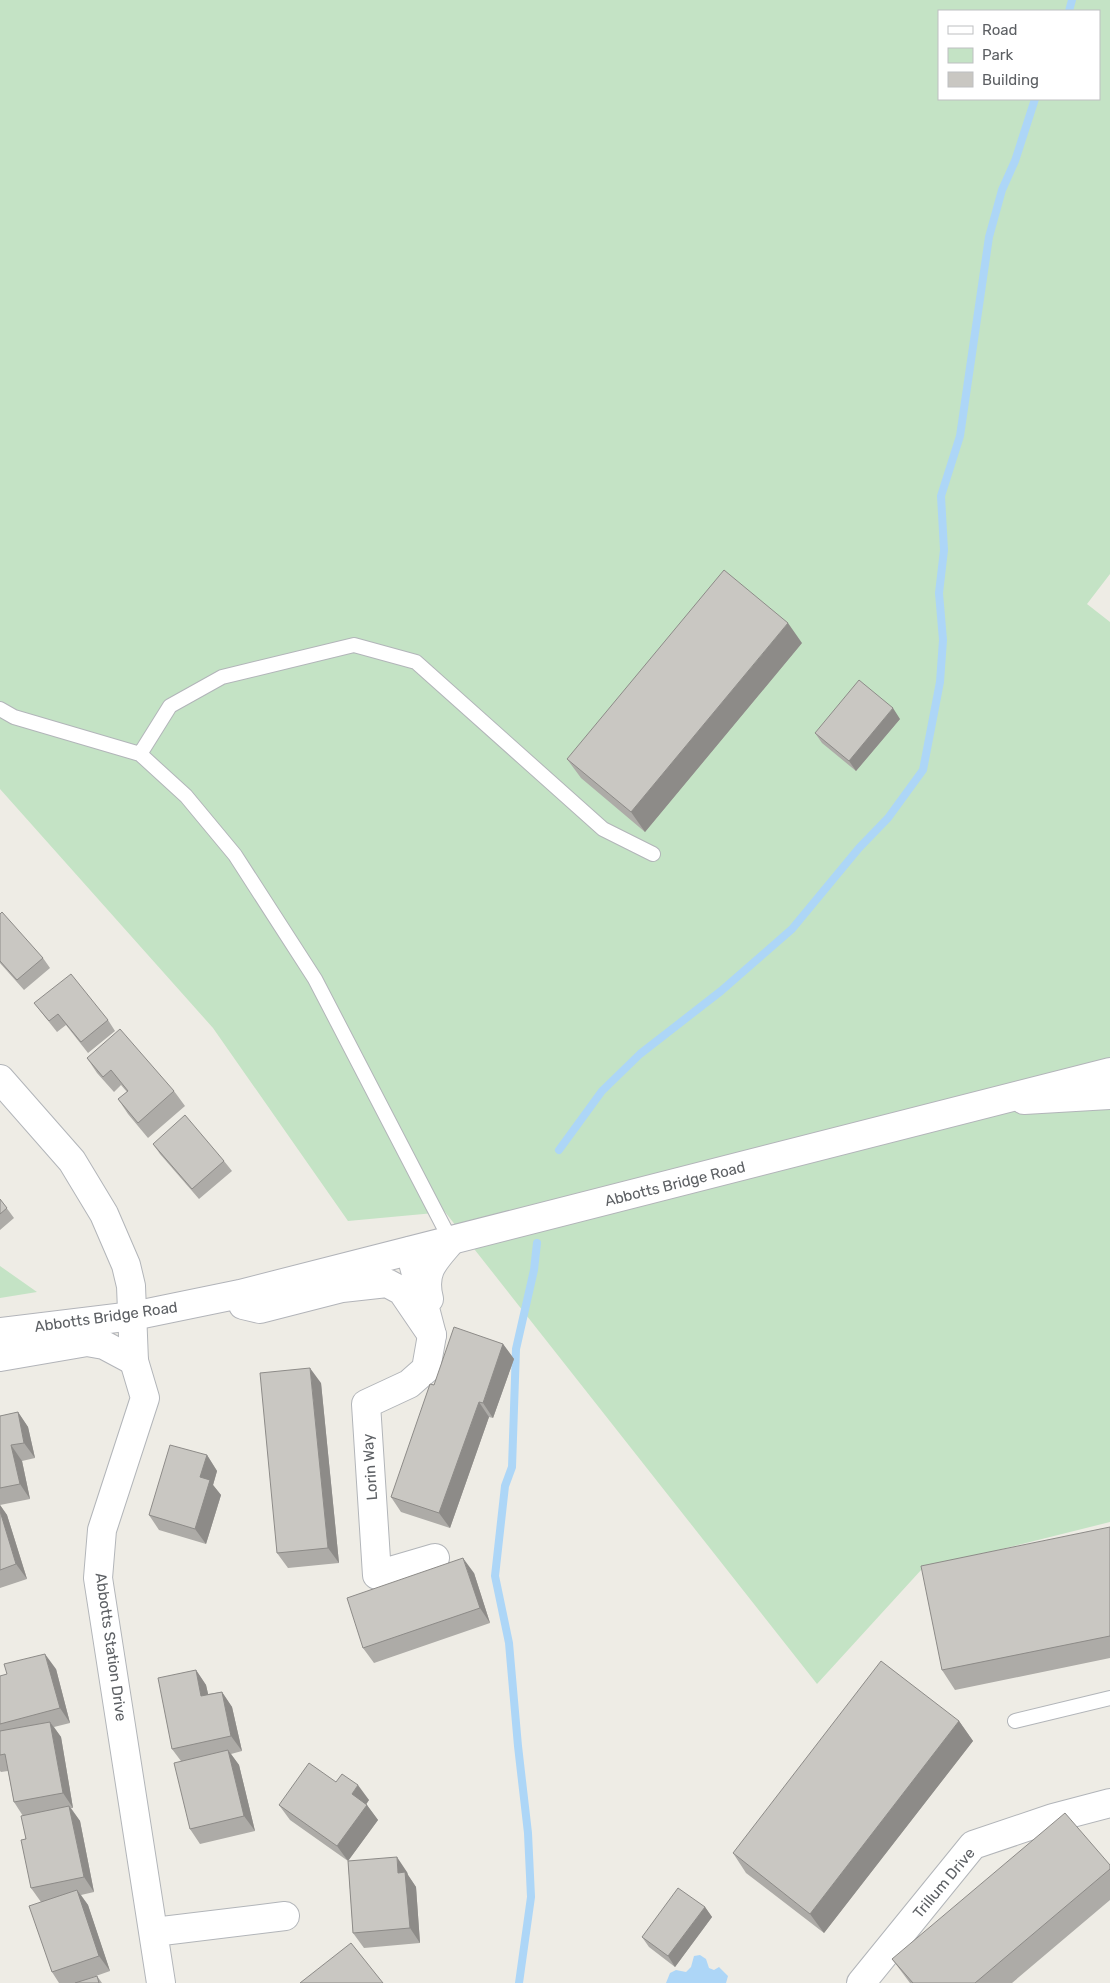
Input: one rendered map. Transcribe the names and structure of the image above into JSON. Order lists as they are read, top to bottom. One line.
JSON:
{"streets":{"street":["Abbotts Bridge Road","Lorin Way","Abbotts Station Drive","Trillum Drive"]},"crossings":[["Abbotts Bridge Road","Lorin Way"],["Abbotts Bridge Road","Abbotts Station Drive"]],"legend":["Road","Park","Building"]}
